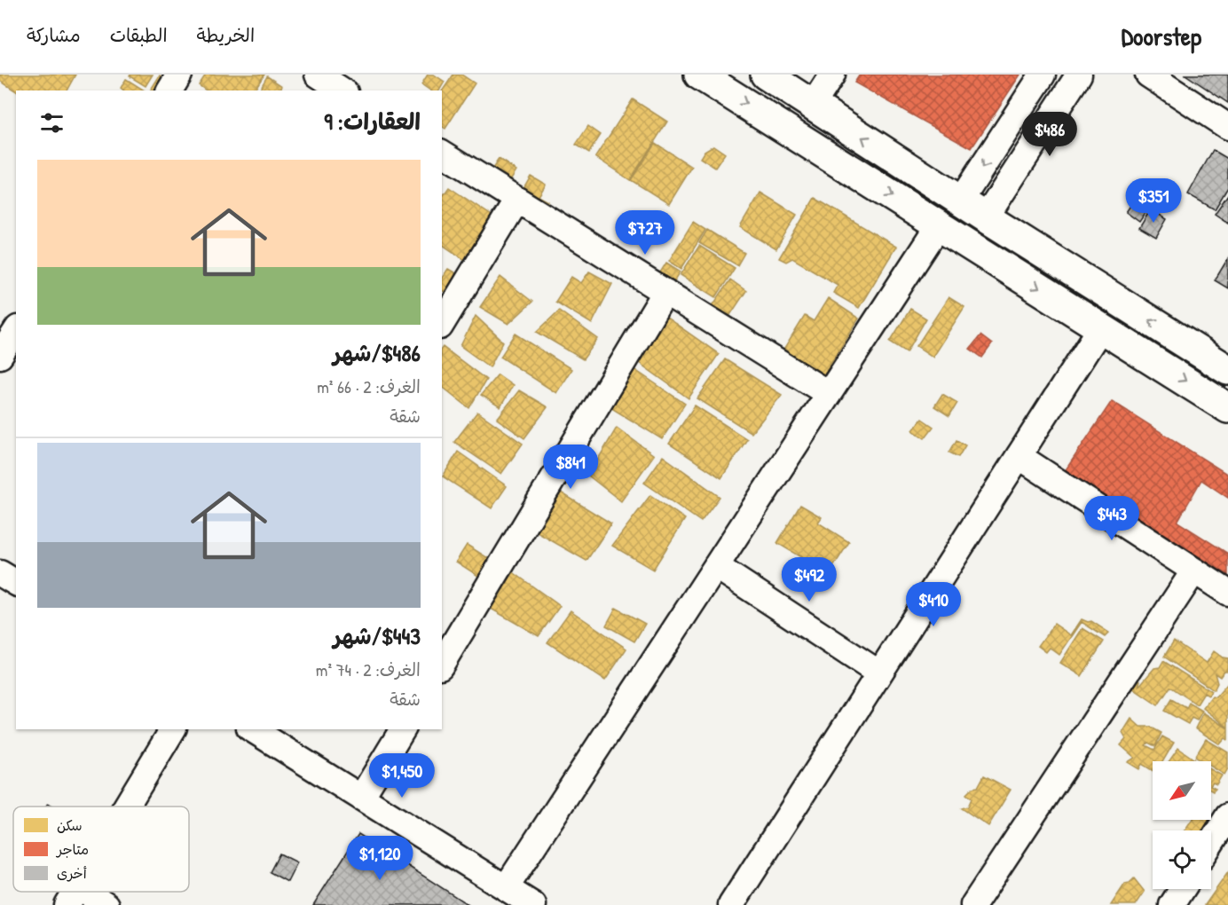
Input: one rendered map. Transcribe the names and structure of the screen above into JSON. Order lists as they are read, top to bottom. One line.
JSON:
{"legend":["سكن","متاجر","أخرى"],"north":"bottom left","page":{"header":"Doorstep","nav":["الخريطة","الطبقات","مشاركة"],"heading":"العقارات: 9","price":["$486","$351","$727","$841","$443","$492","$410","$1,450","$1,120"],"list":[{"name":"$486/شهر","note":"الغرف: 2 · 66 m² · شقة"},{"name":"$443/شهر","note":"الغرف: 2 · 74 m² · شقة"}]}}
